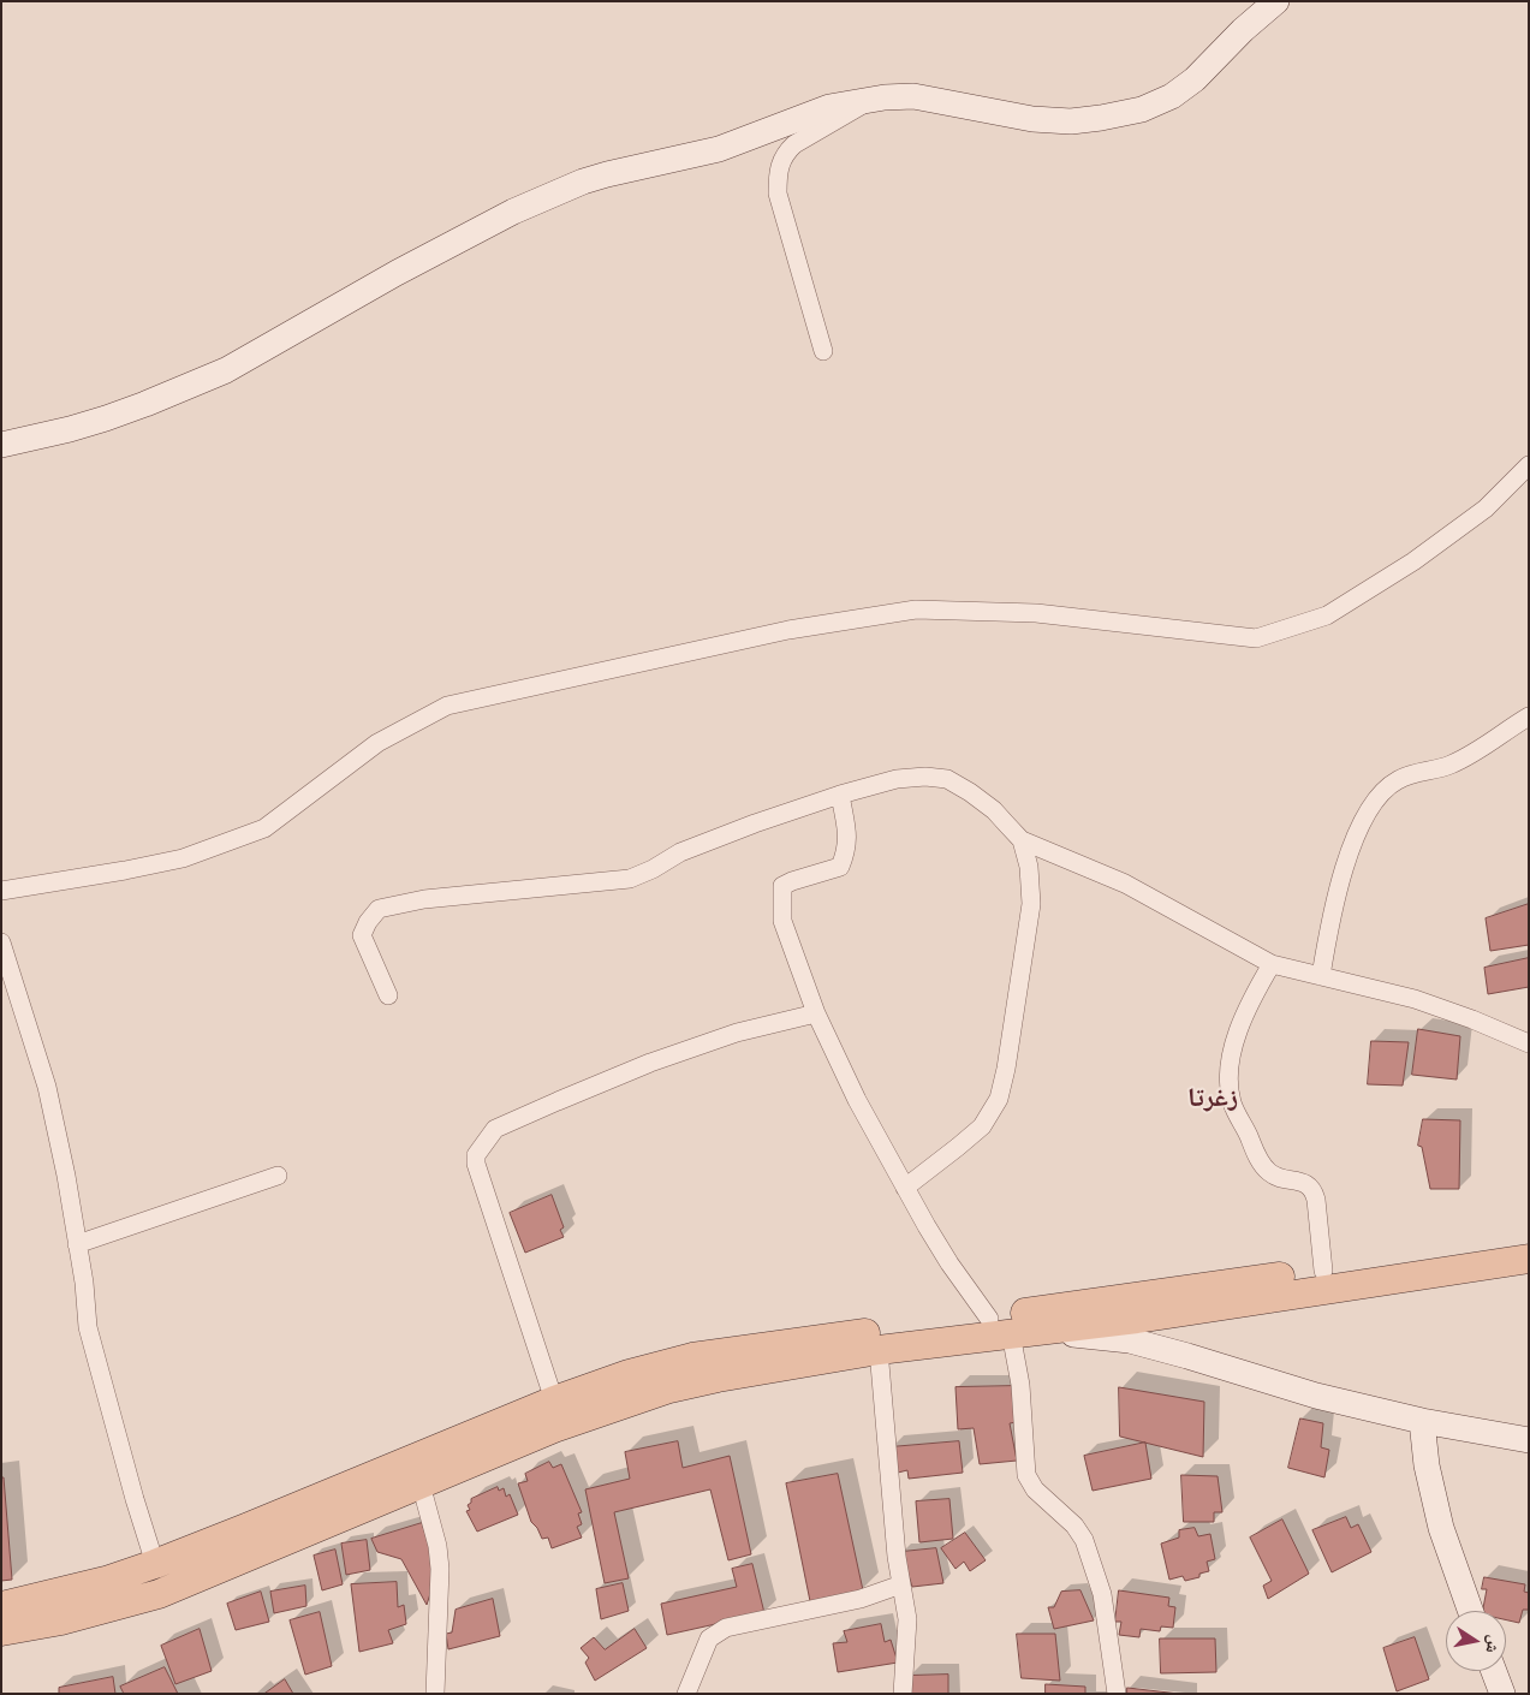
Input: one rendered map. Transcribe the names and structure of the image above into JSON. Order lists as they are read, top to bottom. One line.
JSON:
{"districts":["زغرتا"],"north":"right"}
